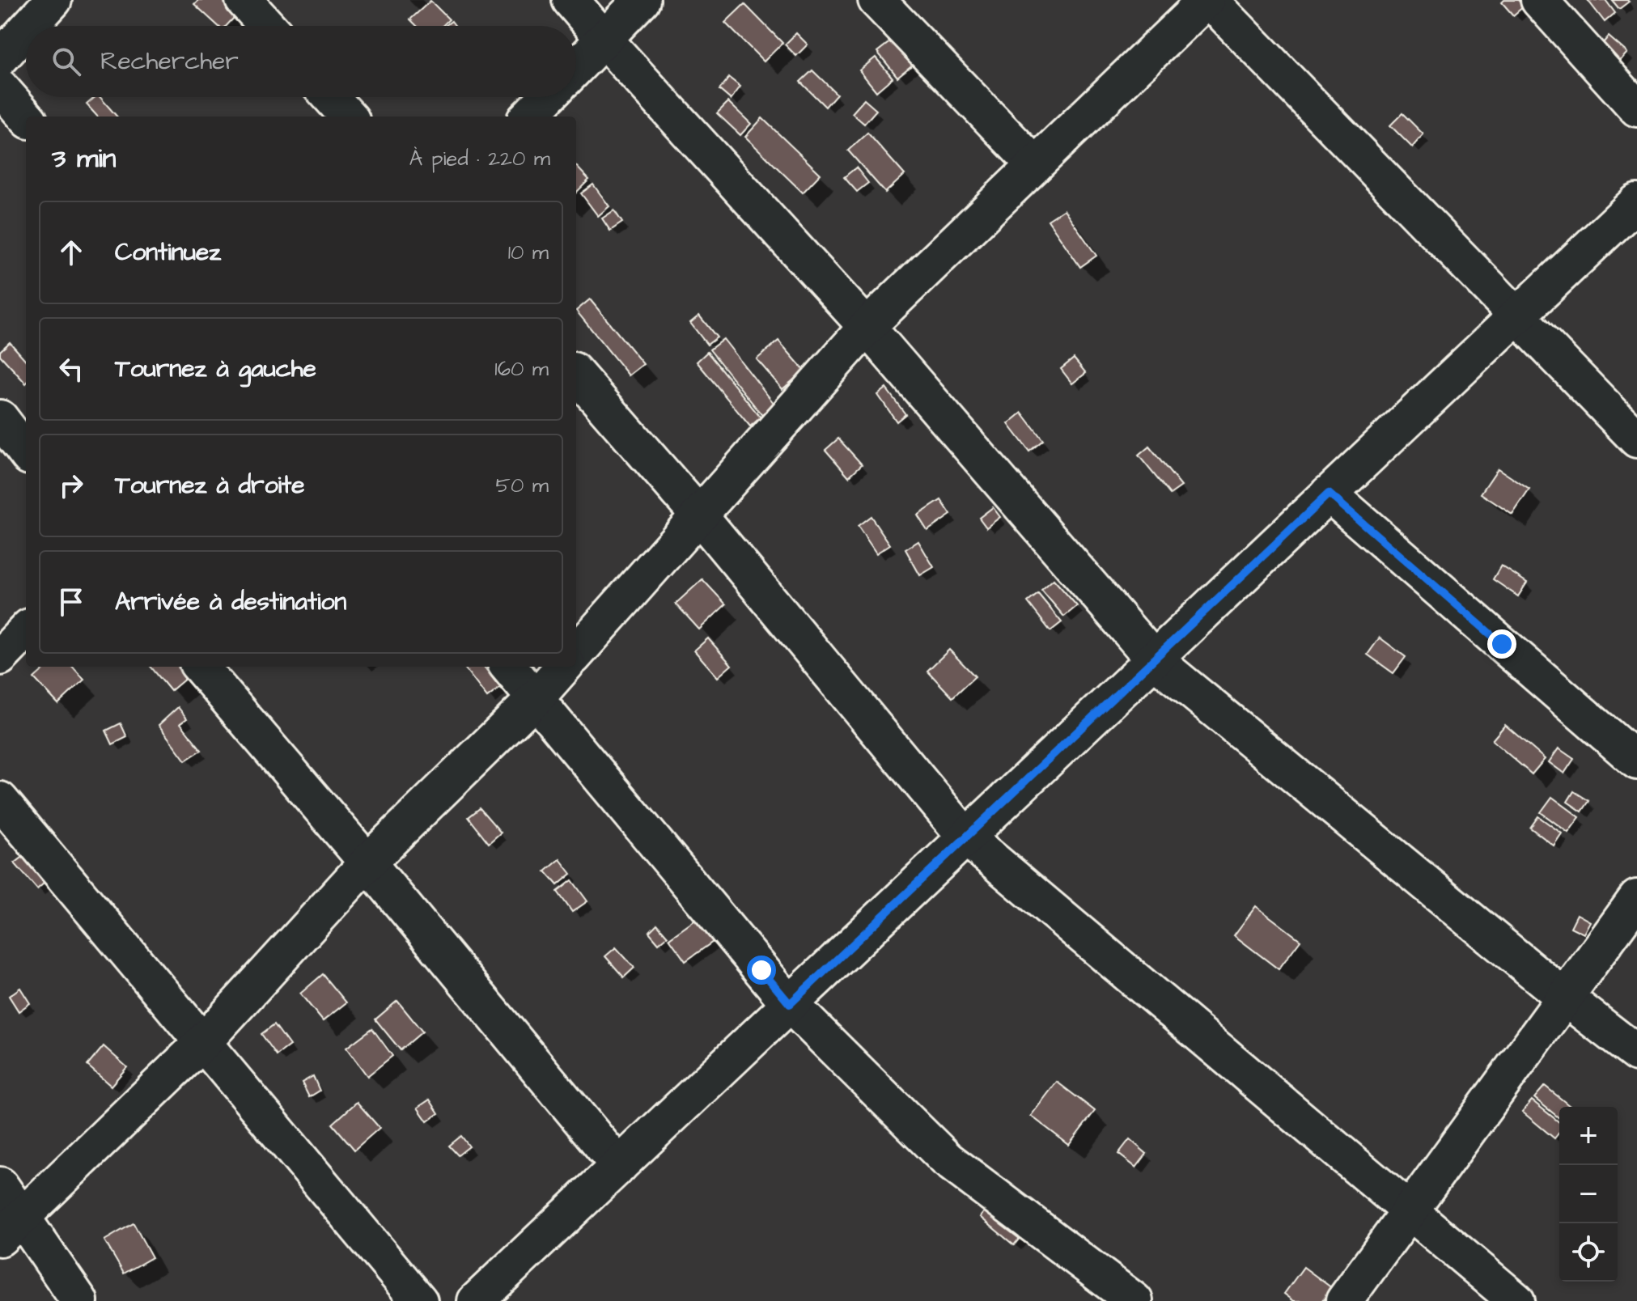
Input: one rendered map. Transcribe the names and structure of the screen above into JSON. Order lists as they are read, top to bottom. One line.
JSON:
{"page":{"search":"Rechercher","heading":["3 min","À pied · 220 m"],"list":[["Continuez","10 m"],["Tournez à gauche","160 m"],["Tournez à droite","50 m"],"Arrivée à destination"],"map_buttons":["+","−"]}}
